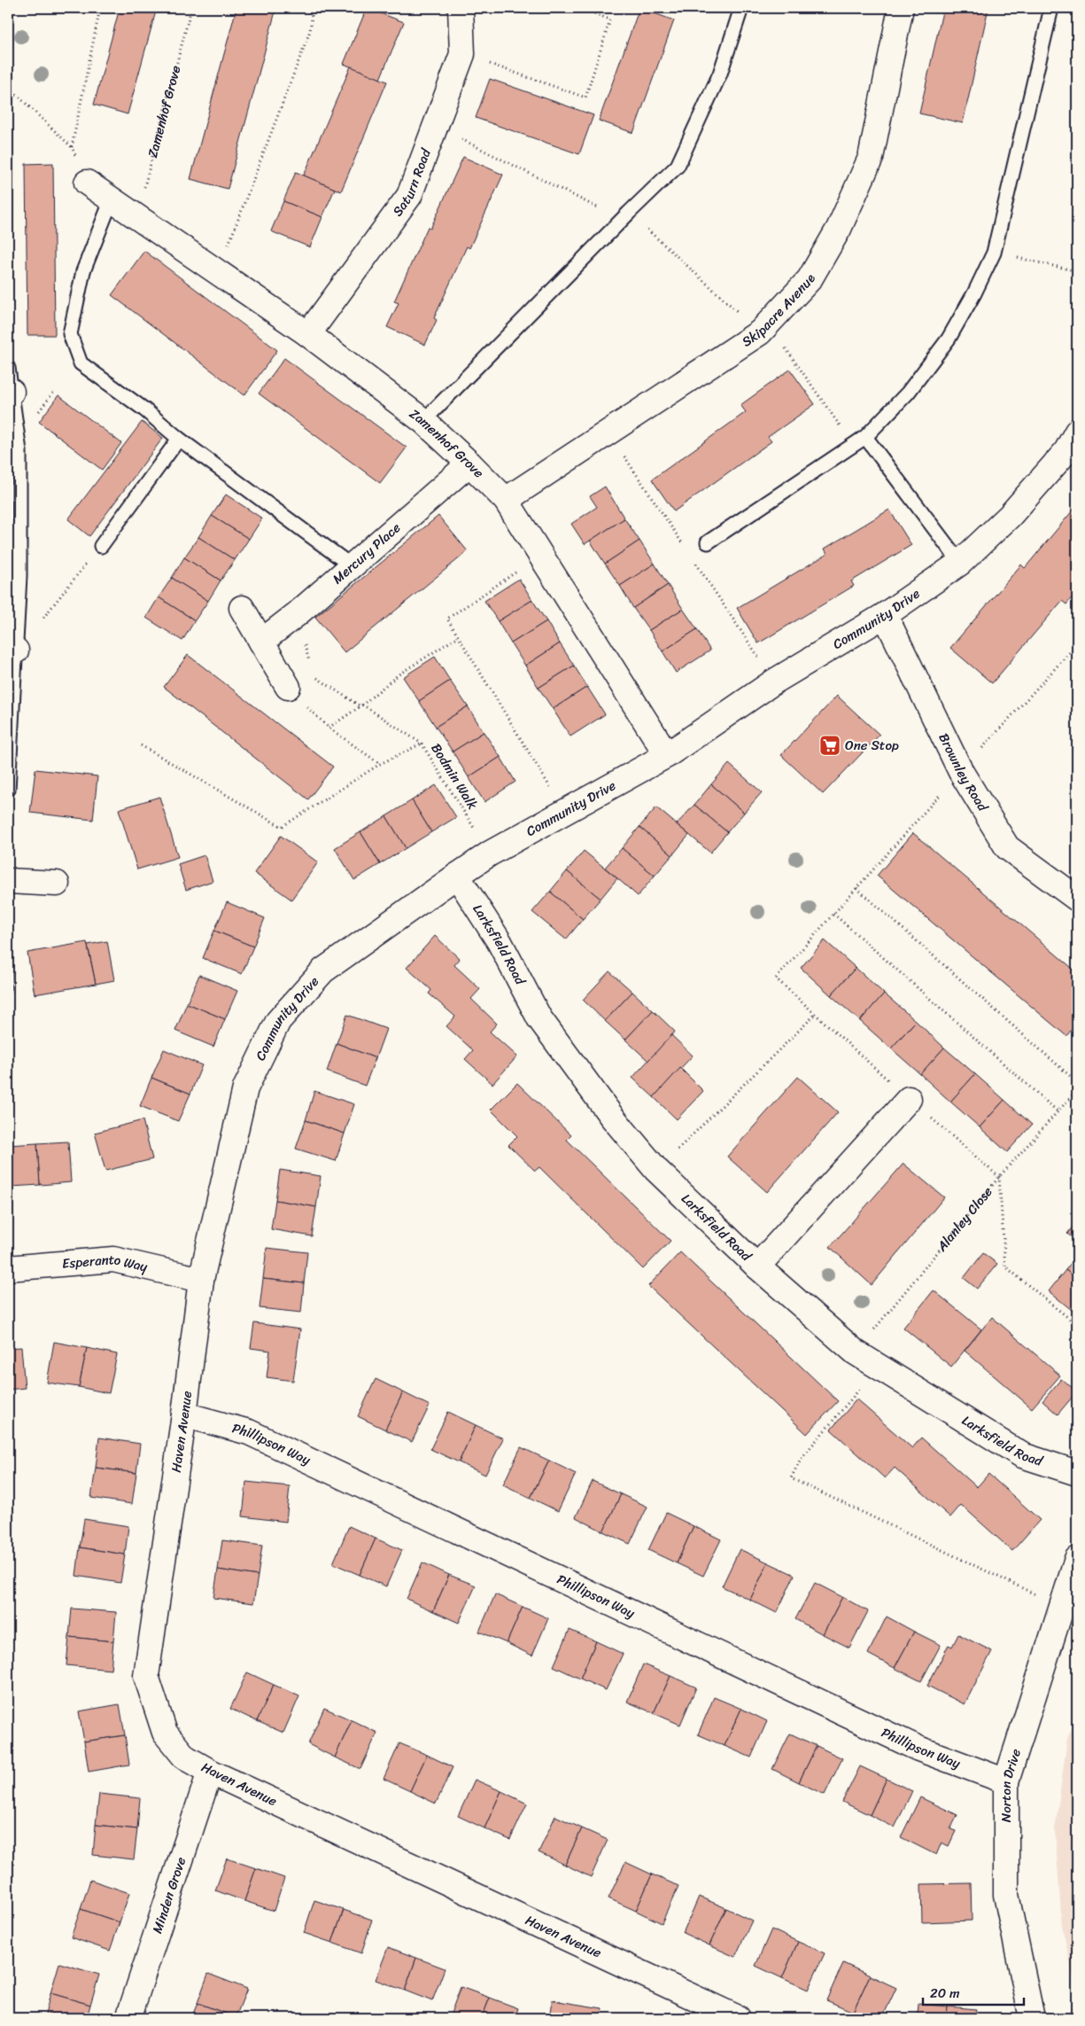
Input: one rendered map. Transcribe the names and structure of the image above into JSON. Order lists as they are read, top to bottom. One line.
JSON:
{"streets":{"street":["Zamenhof Grove","Saturn Road","Skipacre Avenue","Mercury Place","Community Drive","Brownley Road","Larksfield Road","Esperanto Way","Haven Avenue","Phillipson Way","Norton Drive","Minden Grove"],"path":["Bodmin Walk","Alanley Close"]},"crossings":[["Zamenhof Grove","Saturn Road"],["Zamenhof Grove","Skipacre Avenue"],["Zamenhof Grove","Mercury Place"],["Zamenhof Grove","Community Drive"],["Community Drive","Brownley Road"],["Community Drive","Bodmin Walk"],["Community Drive","Larksfield Road"],["Community Drive","Esperanto Way"],["Community Drive","Haven Avenue"],["Larksfield Road","Alanley Close"],["Esperanto Way","Haven Avenue"],["Haven Avenue","Phillipson Way"],["Haven Avenue","Minden Grove"],["Phillipson Way","Norton Drive"]],"places":{"supermarket":["One Stop"]},"scale_bar":"20 m"}
